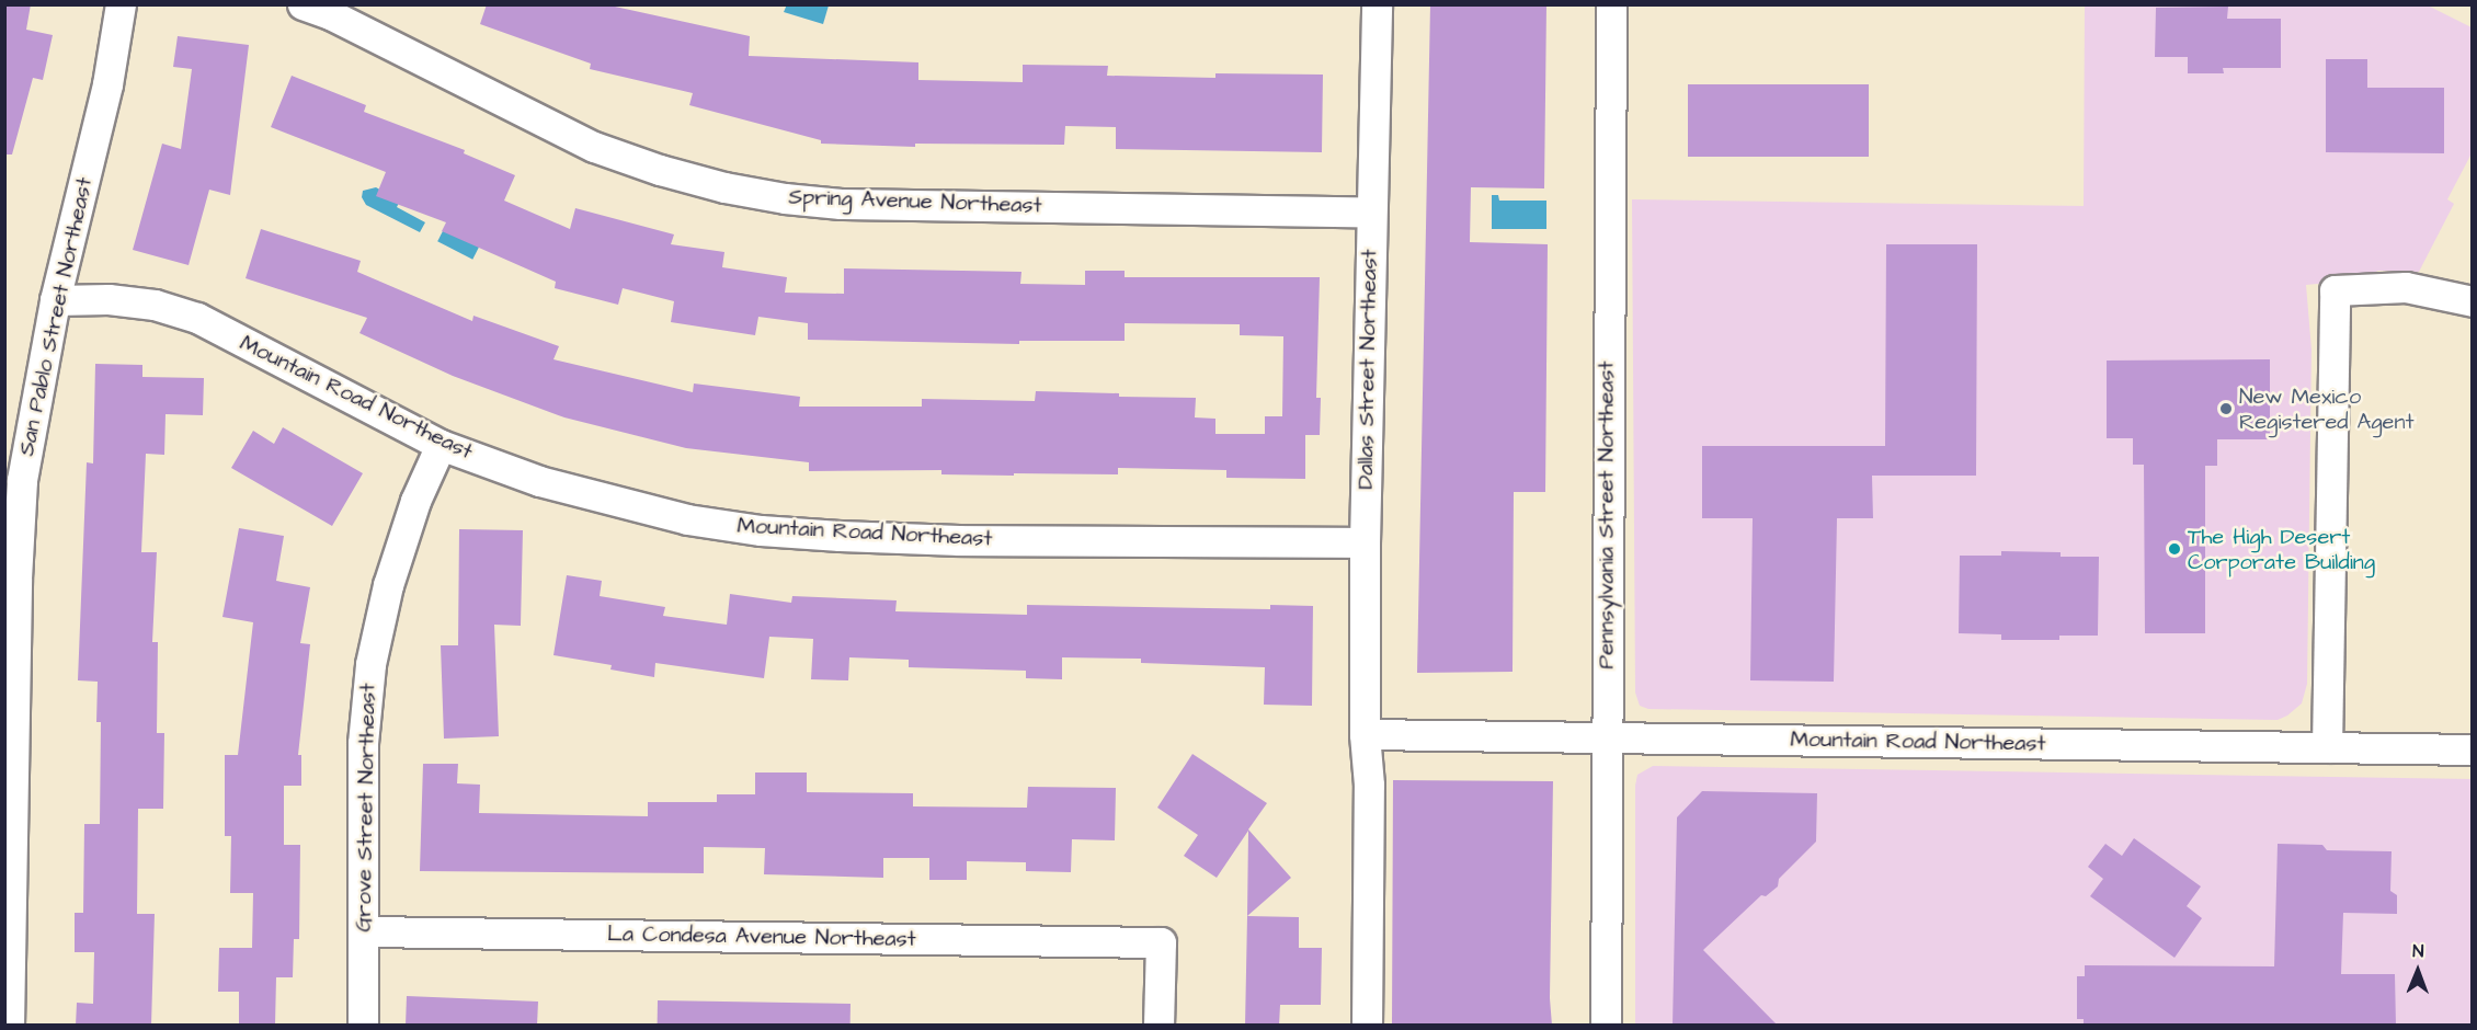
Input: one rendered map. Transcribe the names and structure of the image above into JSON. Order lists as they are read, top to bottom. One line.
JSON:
{"streets":{"street":["Spring Avenue Northeast","San Pablo Street Northeast","Dallas Street Northeast","Mountain Road Northeast","Pennsylvania Street Northeast","Grove Street Northeast","La Condesa Avenue Northeast"]},"crossings":[["Spring Avenue Northeast","Dallas Street Northeast"],["San Pablo Street Northeast","Mountain Road Northeast"],["Dallas Street Northeast","Mountain Road Northeast"],["Mountain Road Northeast","Pennsylvania Street Northeast"],["Mountain Road Northeast","Grove Street Northeast"],["Grove Street Northeast","La Condesa Avenue Northeast"]],"places":["New Mexico Registered Agent","The High Desert Corporate Building"],"north":"top"}
